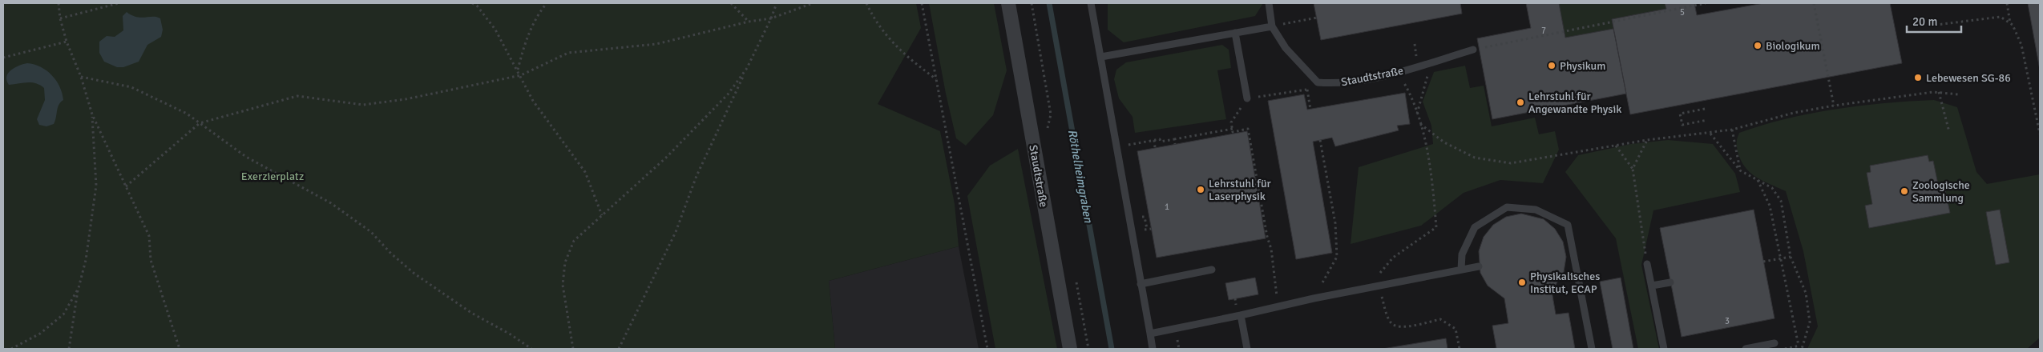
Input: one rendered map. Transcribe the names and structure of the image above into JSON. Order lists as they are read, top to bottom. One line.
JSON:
{"streets":{"street":["Staudtstraße"]},"water":["Röthelheimgraben"],"parks":["Exerzierplatz"],"places":["Biologikum","Physikum","Lebewesen SG-86","Lehrstuhl für Angewandte Physik","Lehrstuhl für Laserphysik","Zoologische Sammlung","Physikalisches Institut, ECAP"],"house_numbers":["5","7","1","3"],"scale_bar":"20 m"}
